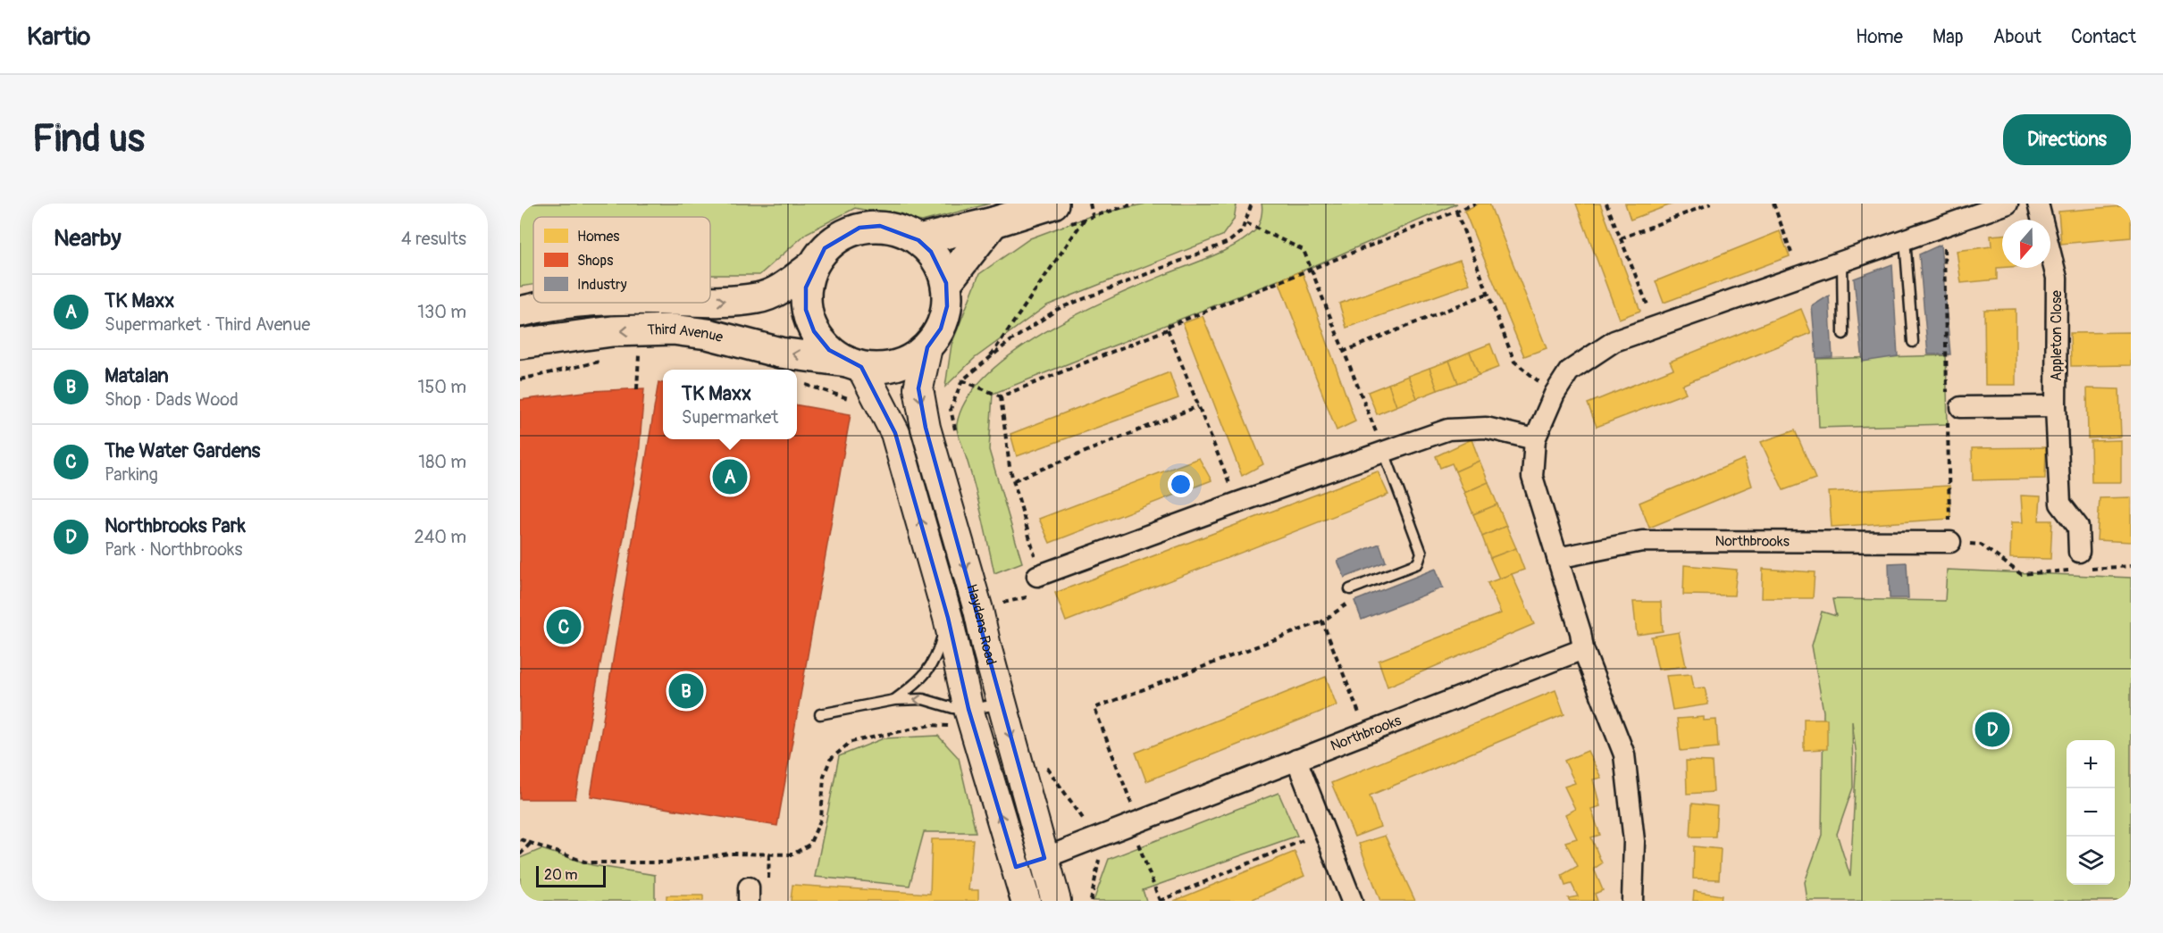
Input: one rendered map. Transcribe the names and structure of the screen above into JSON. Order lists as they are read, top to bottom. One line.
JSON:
{"streets":{"main road":["Third Avenue"],"street":["Appleton Close","Northbrooks","Haydens Road"]},"crossings":[["Third Avenue","Haydens Road"],["Northbrooks","Haydens Road"]],"one_way":["Third Avenue"],"legend":["Homes","Shops","Industry"],"scale_bar":"20 m","north":"bottom","page":{"header":"Kartio","nav":["Home","Map","About","Contact"],"buttons":"Directions","title":"Find us","heading":["Nearby","4 results"],"list":[{"mark":"A","name":"TK Maxx","note":"Supermarket · Third Avenue","value":"130 m"},{"mark":"B","name":"Matalan","note":"Shop · Dads Wood","value":"150 m"},{"mark":"C","name":"The Water Gardens","note":"Parking","value":"180 m"},{"mark":"D","name":"Northbrooks Park","note":"Park · Northbrooks","value":"240 m"}],"popup":["TK Maxx","Supermarket"],"pins":["A","C","B","D"],"map_buttons":["+","−"],"scale":"20 m"}}
